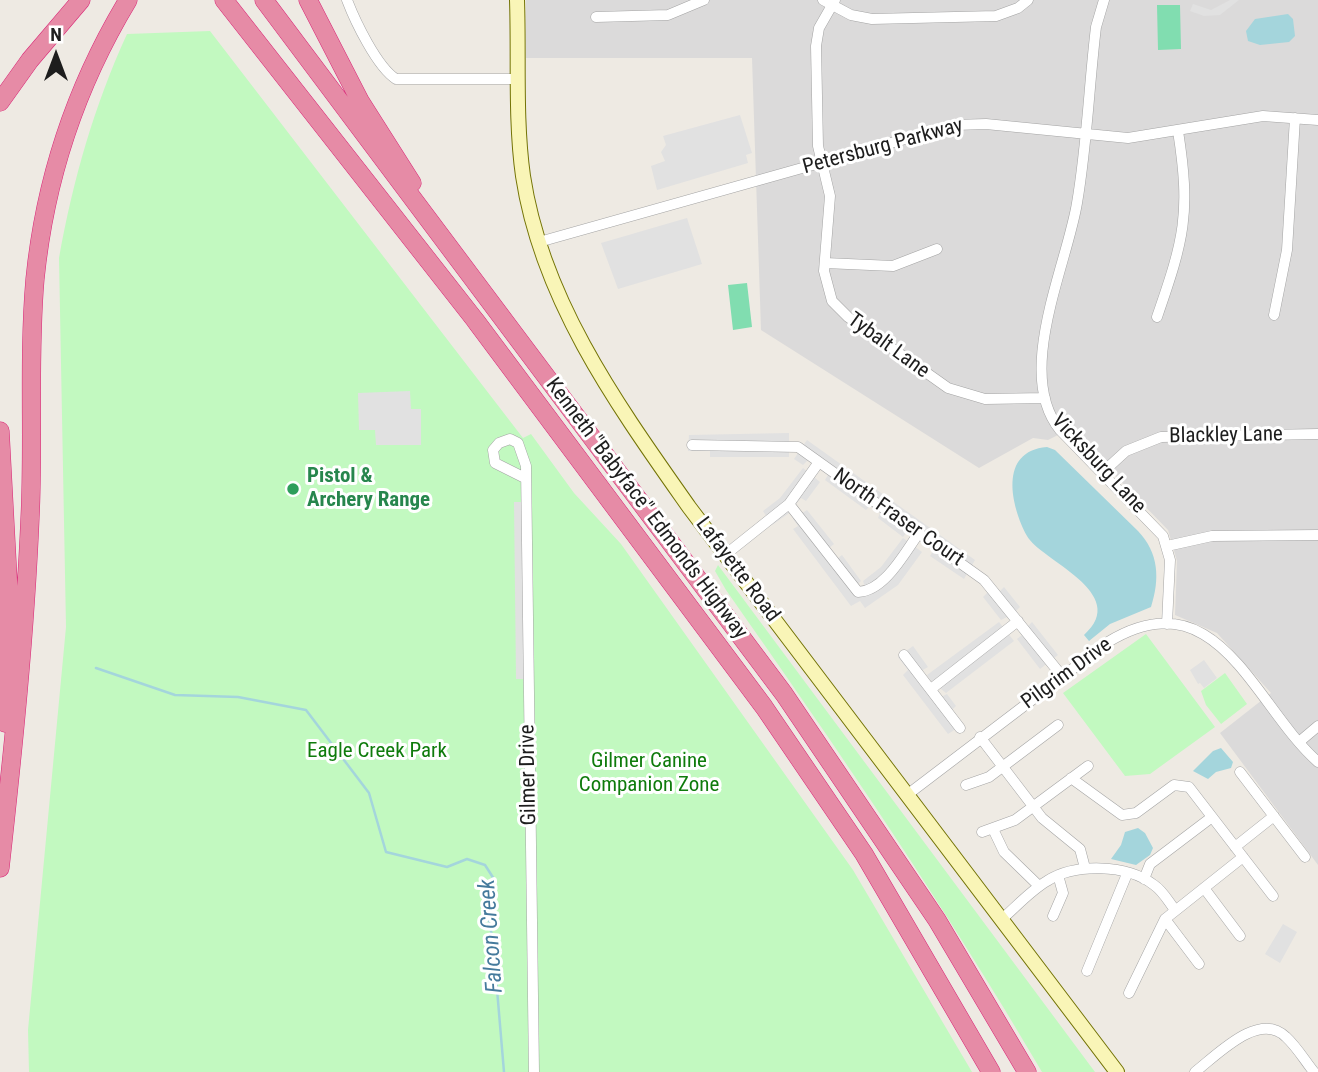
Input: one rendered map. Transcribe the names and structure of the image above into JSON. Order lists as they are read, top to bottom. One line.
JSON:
{"streets":{"highway":["Kenneth \"Babyface\" Edmonds Highway"],"main road":["Lafayette Road"],"street":["Petersburg Parkway","Tybalt Lane","Blackley Lane","Vicksburg Lane","North Fraser Court","Pilgrim Drive","Gilmer Drive"]},"crossings":[["Petersburg Parkway","Tybalt Lane"],["Petersburg Parkway","Vicksburg Lane"],["Petersburg Parkway","Lafayette Road"],["Tybalt Lane","Vicksburg Lane"],["Blackley Lane","Vicksburg Lane"],["North Fraser Court","Pilgrim Drive"],["Lafayette Road","Pilgrim Drive"]],"water":["Falcon Creek"],"parks":["Eagle Creek Park","Gilmer Canine Companion Zone"],"places":["Pistol & Archery Range"],"north":"top"}
